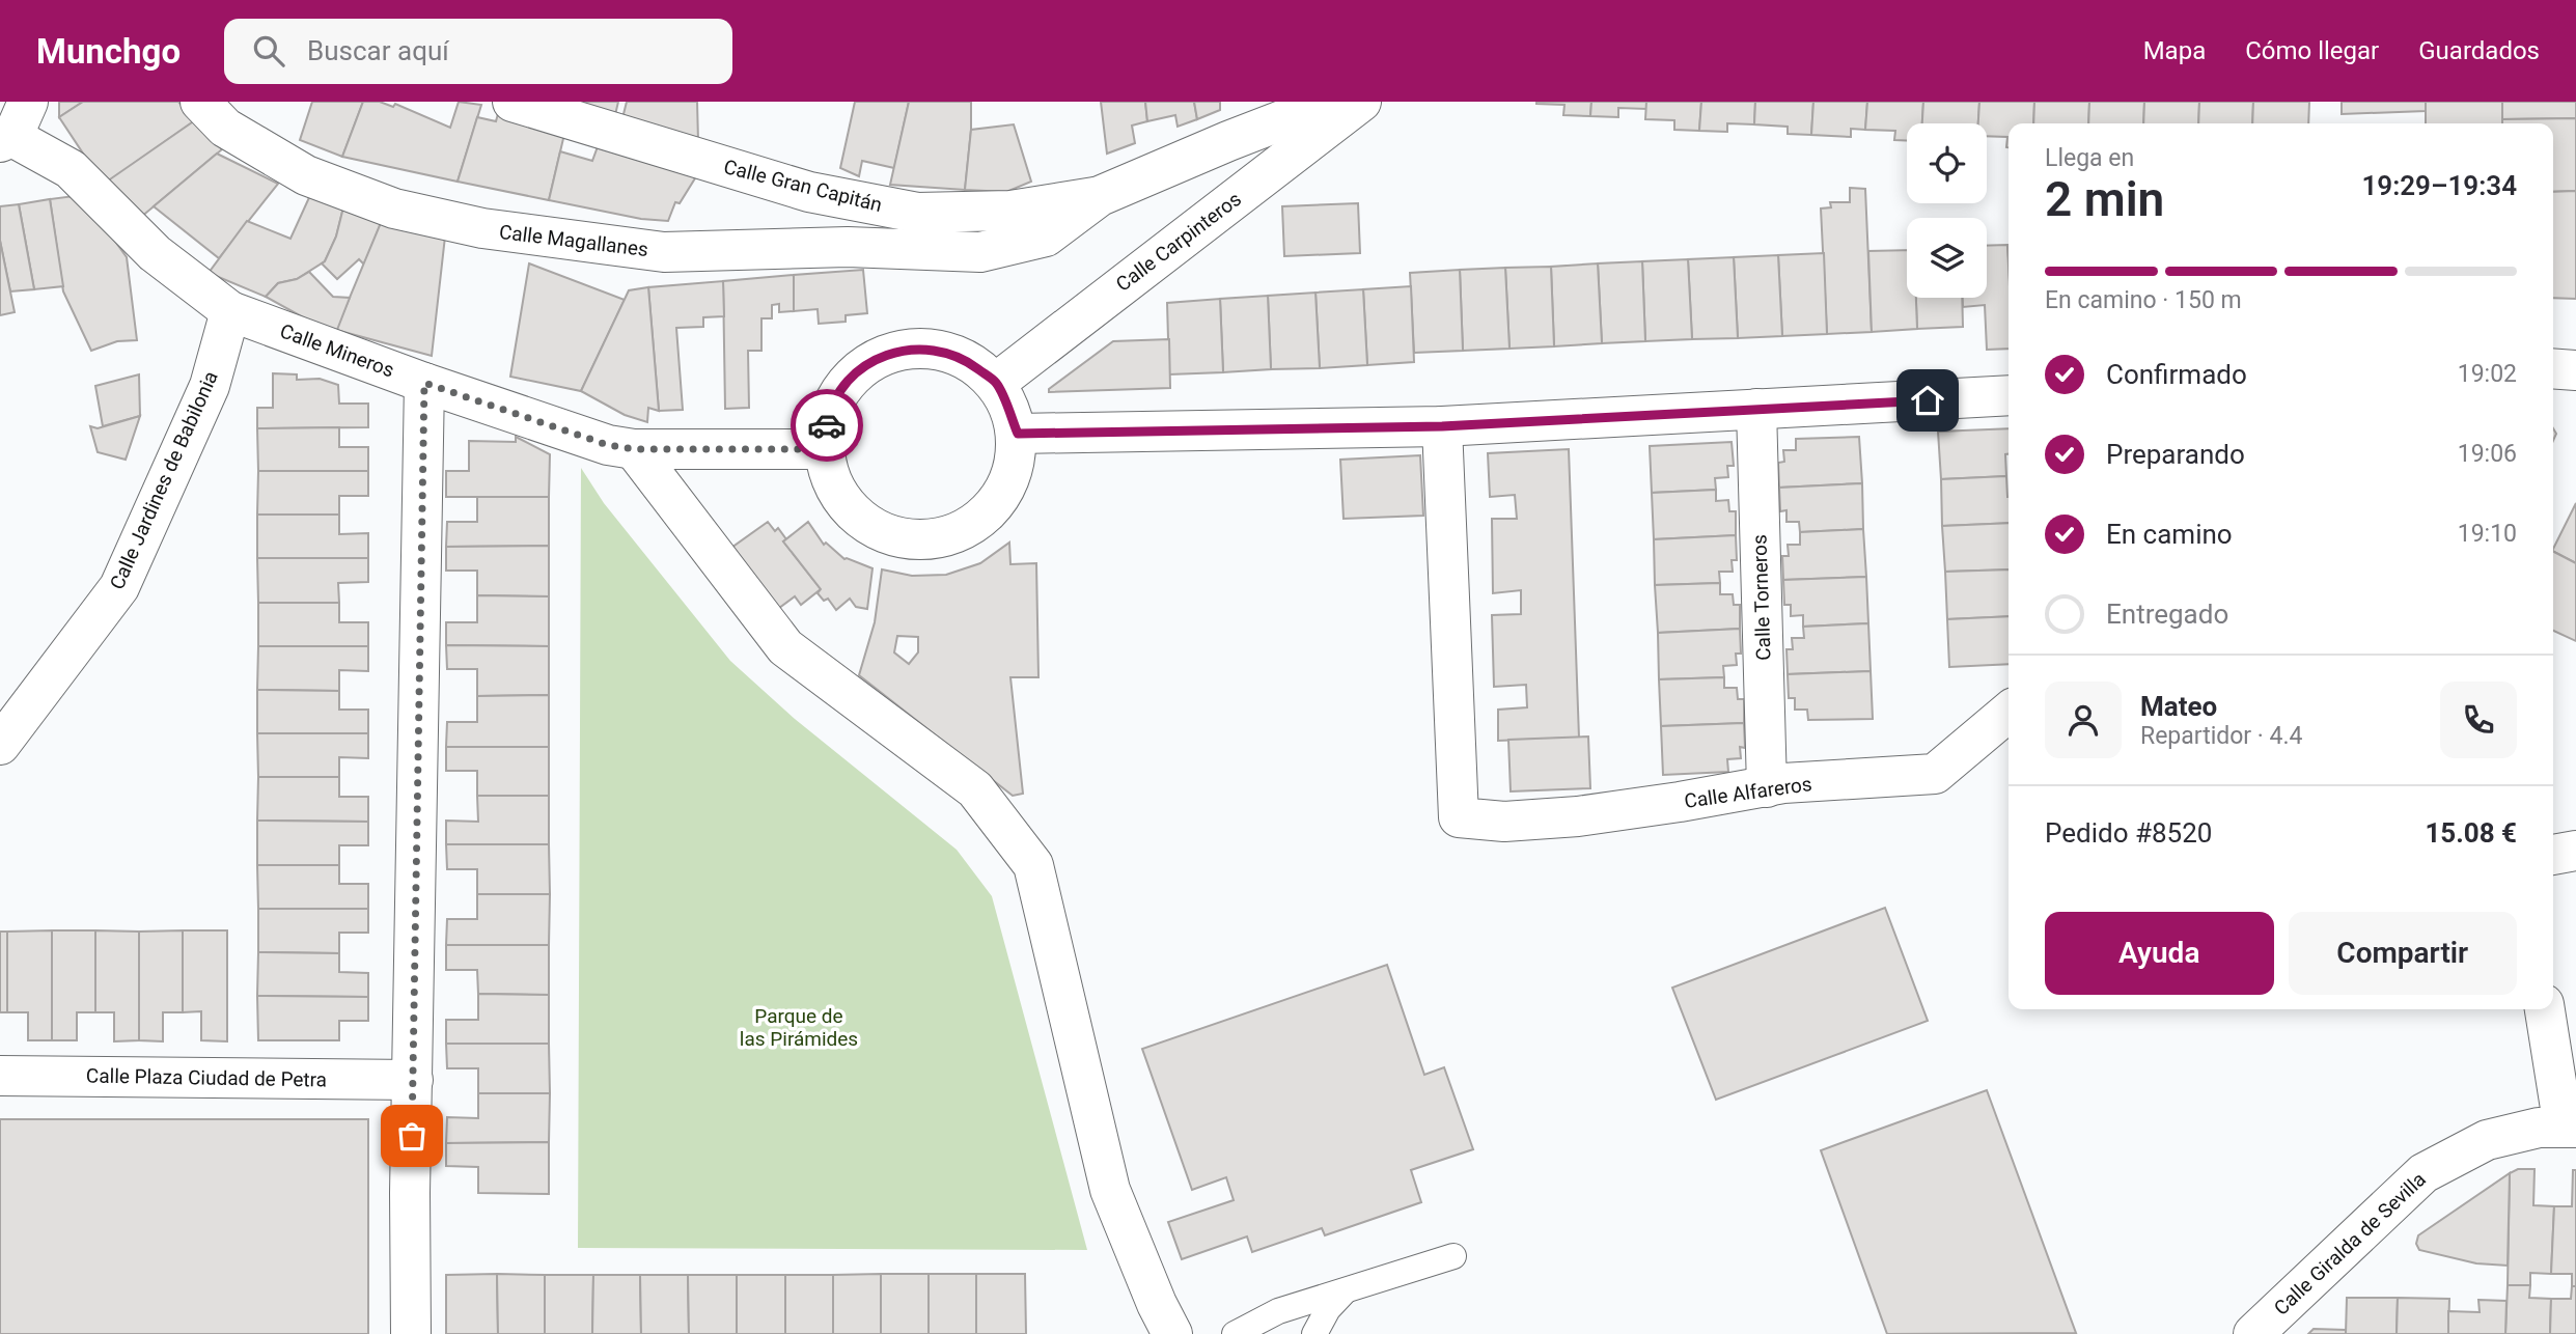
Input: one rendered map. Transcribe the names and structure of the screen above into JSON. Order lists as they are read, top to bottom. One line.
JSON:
{"streets":{"street":["Calle Gran Capitán","Calle Magallanes","Calle Carpinteros","Calle Mineros","Calle Jardines de Babilonia","Calle Torneros","Calle Alfareros","Calle Plaza Ciudad de Petra","Calle Giralda de Sevilla"]},"crossings":[["Calle Gran Capitán","Calle Magallanes"],["Calle Carpinteros","Calle Mineros"],["Calle Mineros","Calle Jardines de Babilonia"],["Calle Torneros","Calle Alfareros"]],"parks":["Parque de las Pirámides"],"page":{"header":"Munchgo","search":"Buscar aquí","nav":["Mapa","Cómo llegar","Guardados"],"heading":["2 min","Llega en","19:29–19:34"],"panel":["Mateo","Repartidor · 4.4","Pedido #8520","15.08 €"],"bar":"En camino · 150 m","list":[["Confirmado","19:02"],["Preparando","19:06"],["En camino","19:10"],"Entregado"],"buttons":["Ayuda","Compartir"]}}
